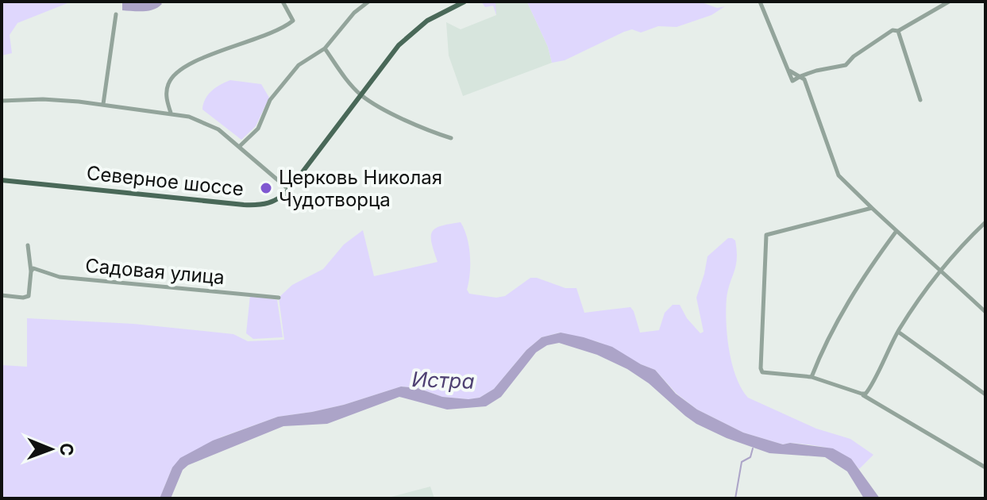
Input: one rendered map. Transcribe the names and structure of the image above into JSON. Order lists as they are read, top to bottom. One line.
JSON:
{"streets":{"main road":["Северное шоссе"],"street":["Садовая улица"]},"water":["Истра"],"places":["Церковь Николая Чудотворца"],"north":"right"}
